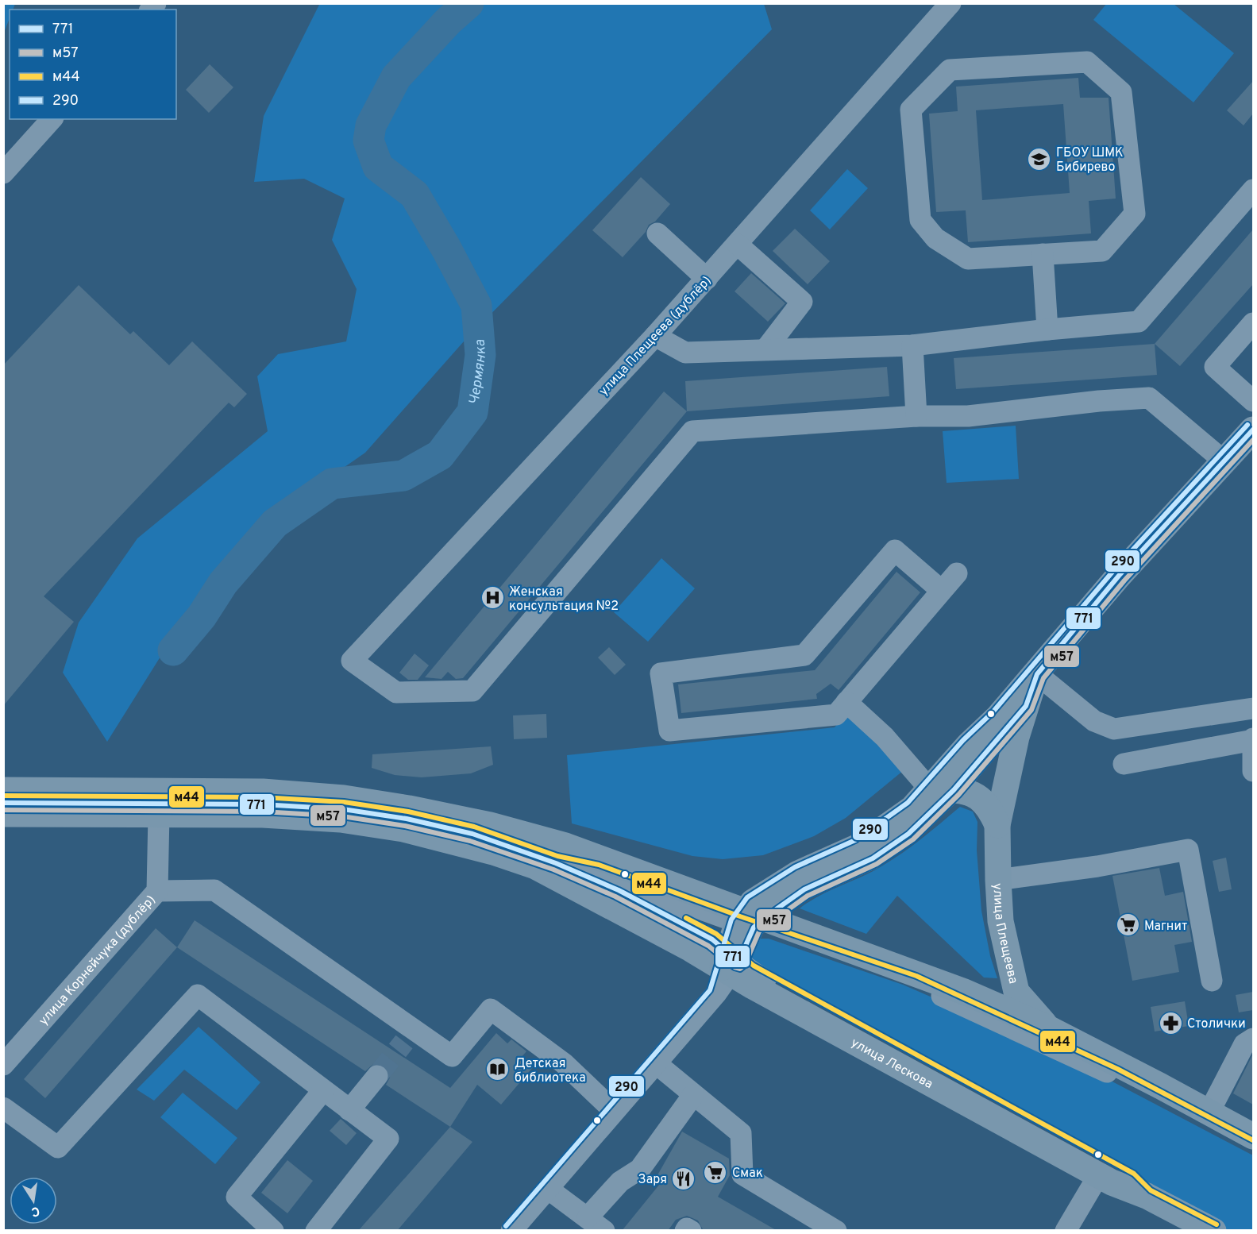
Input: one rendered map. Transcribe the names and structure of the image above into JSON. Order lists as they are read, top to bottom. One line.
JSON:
{"streets":{"main road":["улица Плещеева","улица Лескова"],"street":["улица Плещеева (дублёр)","улица Корнейчука (дублёр)"]},"crossings":[["улица Плещеева","улица Лескова"],["улица Корнейчука (дублёр)","улица Лескова"]],"water":["Чермянка"],"places":{"school or university":["ГБОУ ШМК Бибирево"],"hospital":["Женская консультация №2"],"supermarket":["Магнит","Смак"],"pharmacy":["Столички"],"library":["Детская библиотека"],"restaurant":["Заря"]},"lines":["transit line 290","transit line 771","transit line м57","transit line м44"],"legend":["771","м57","м44","290"],"north":"bottom"}
